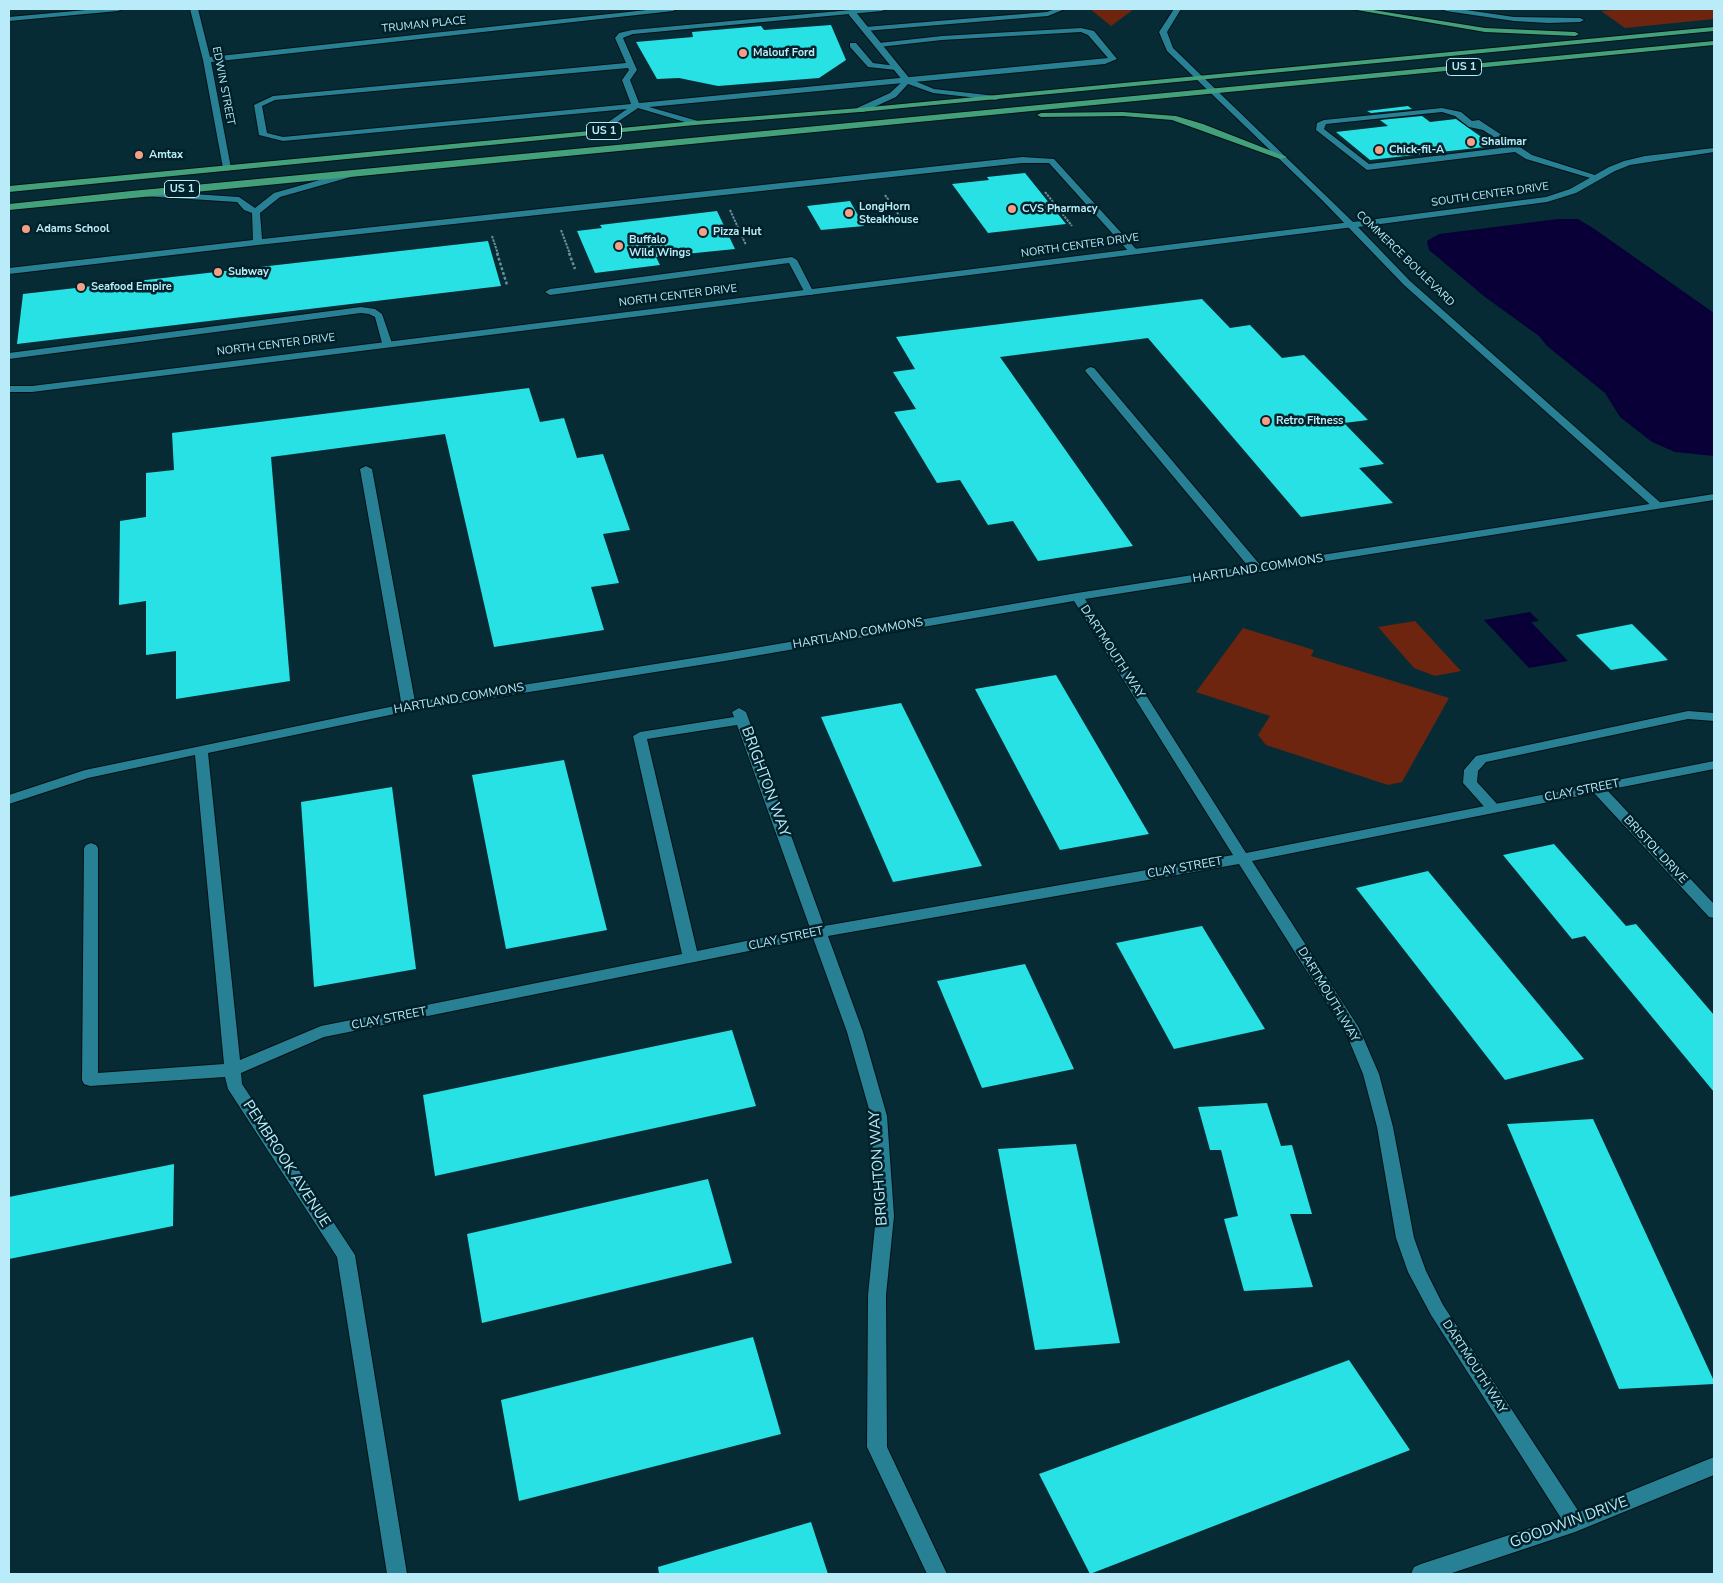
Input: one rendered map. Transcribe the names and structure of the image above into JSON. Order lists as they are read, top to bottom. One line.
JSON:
{"streets":{"highway":["US 1"],"street":["TRUMAN PLACE","EDWIN STREET","SOUTH CENTER DRIVE","NORTH CENTER DRIVE","COMMERCE BOULEVARD","HARTLAND COMMONS","DARTMOUTH WAY","BRIGHTON WAY","CLAY STREET","BRISTOL DRIVE","PEMBROOK AVENUE","GOODWIN DRIVE"]},"crossings":[["TRUMAN PLACE","EDWIN STREET"],["US 1","EDWIN STREET"],["US 1","COMMERCE BOULEVARD"],["SOUTH CENTER DRIVE","NORTH CENTER DRIVE"],["SOUTH CENTER DRIVE","COMMERCE BOULEVARD"],["NORTH CENTER DRIVE","COMMERCE BOULEVARD"],["COMMERCE BOULEVARD","HARTLAND COMMONS"],["HARTLAND COMMONS","DARTMOUTH WAY"],["HARTLAND COMMONS","PEMBROOK AVENUE"],["DARTMOUTH WAY","CLAY STREET"],["DARTMOUTH WAY","GOODWIN DRIVE"],["BRIGHTON WAY","CLAY STREET"],["CLAY STREET","BRISTOL DRIVE"],["CLAY STREET","PEMBROOK AVENUE"]],"places":["Malouf Ford","Shalimar","Chick-fil-A","Amtax","CVS Pharmacy","LongHorn Steakhouse","Adams School","Pizza Hut","Buffalo Wild Wings","Subway","Seafood Empire","Retro Fitness"]}
